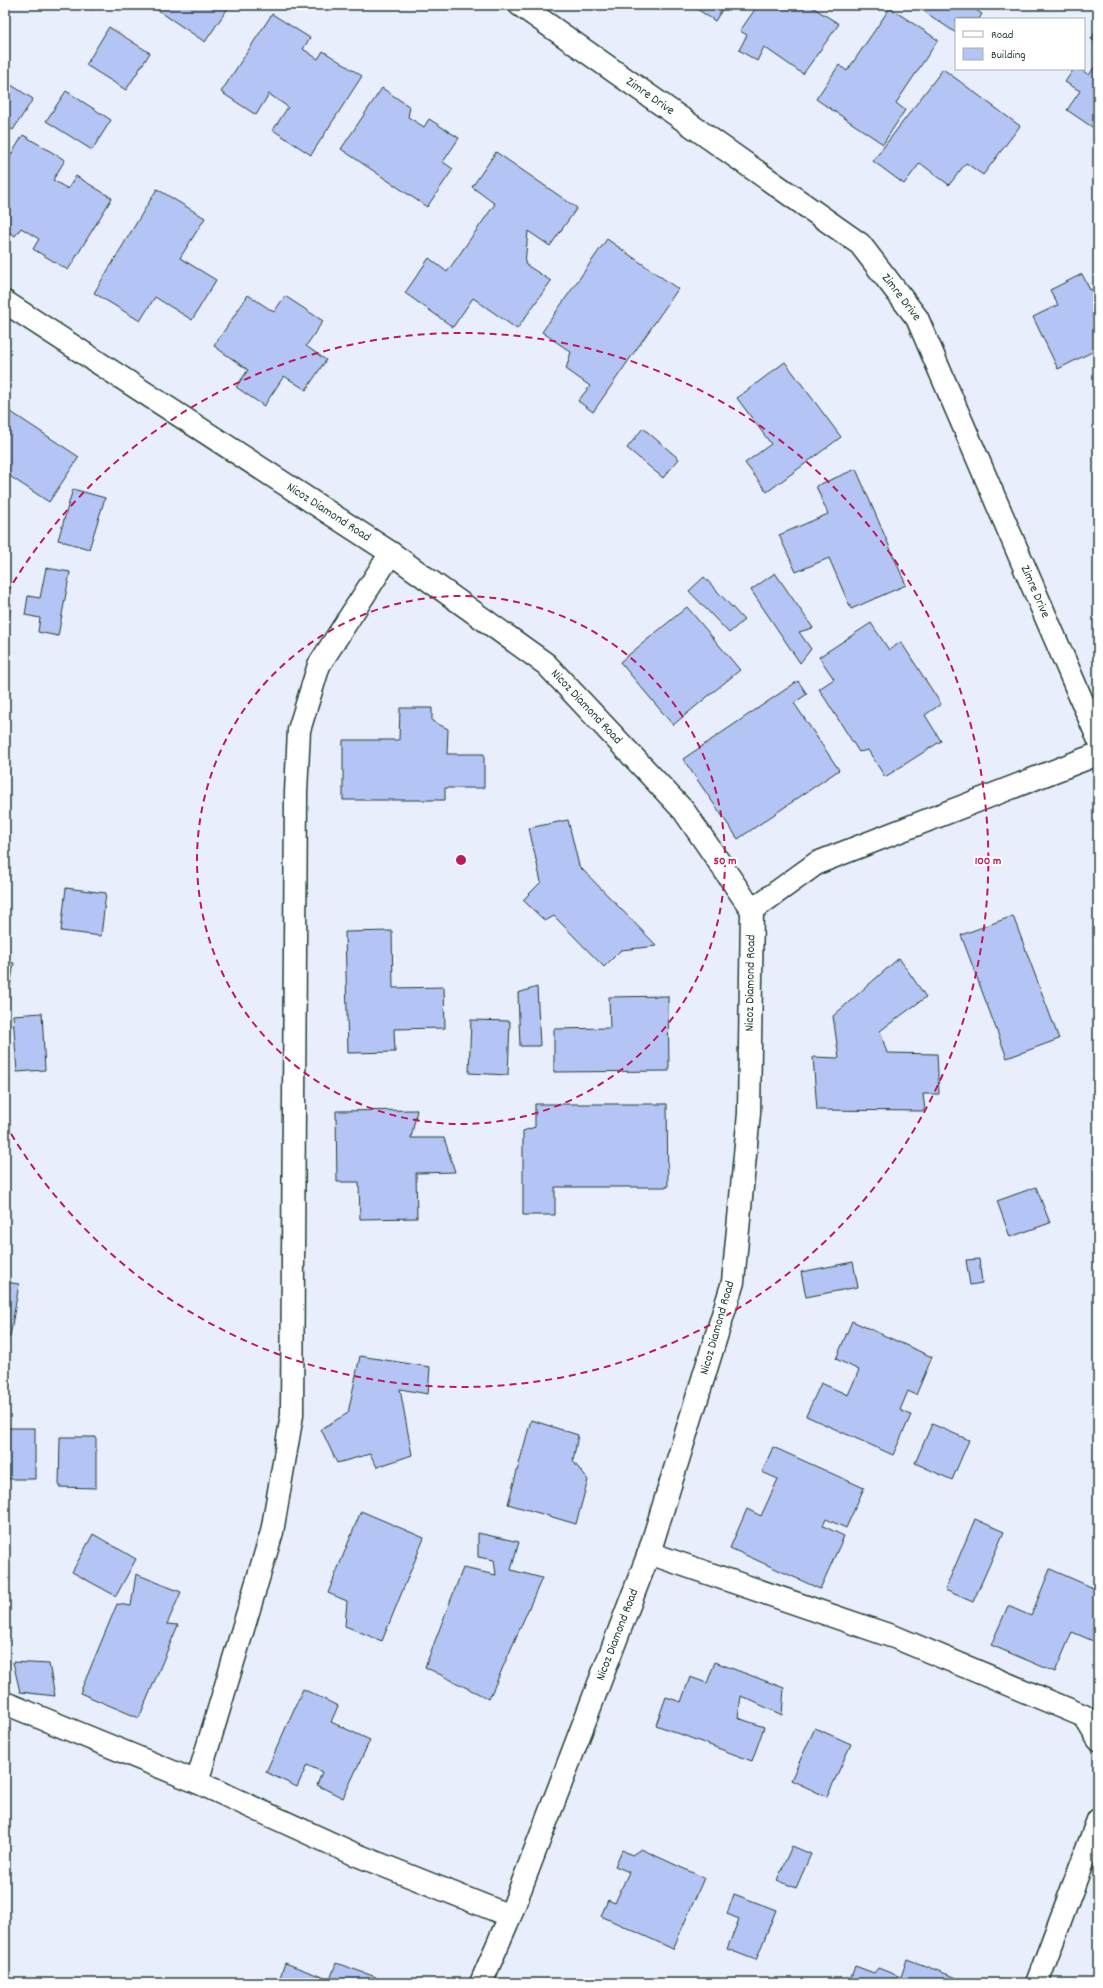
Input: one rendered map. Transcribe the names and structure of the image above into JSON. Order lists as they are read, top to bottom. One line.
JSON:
{"streets":{"street":["Zimre Drive","Nicoz Diamond Road"]},"legend":["Road","Building"],"rings":["50 m","100 m"]}
